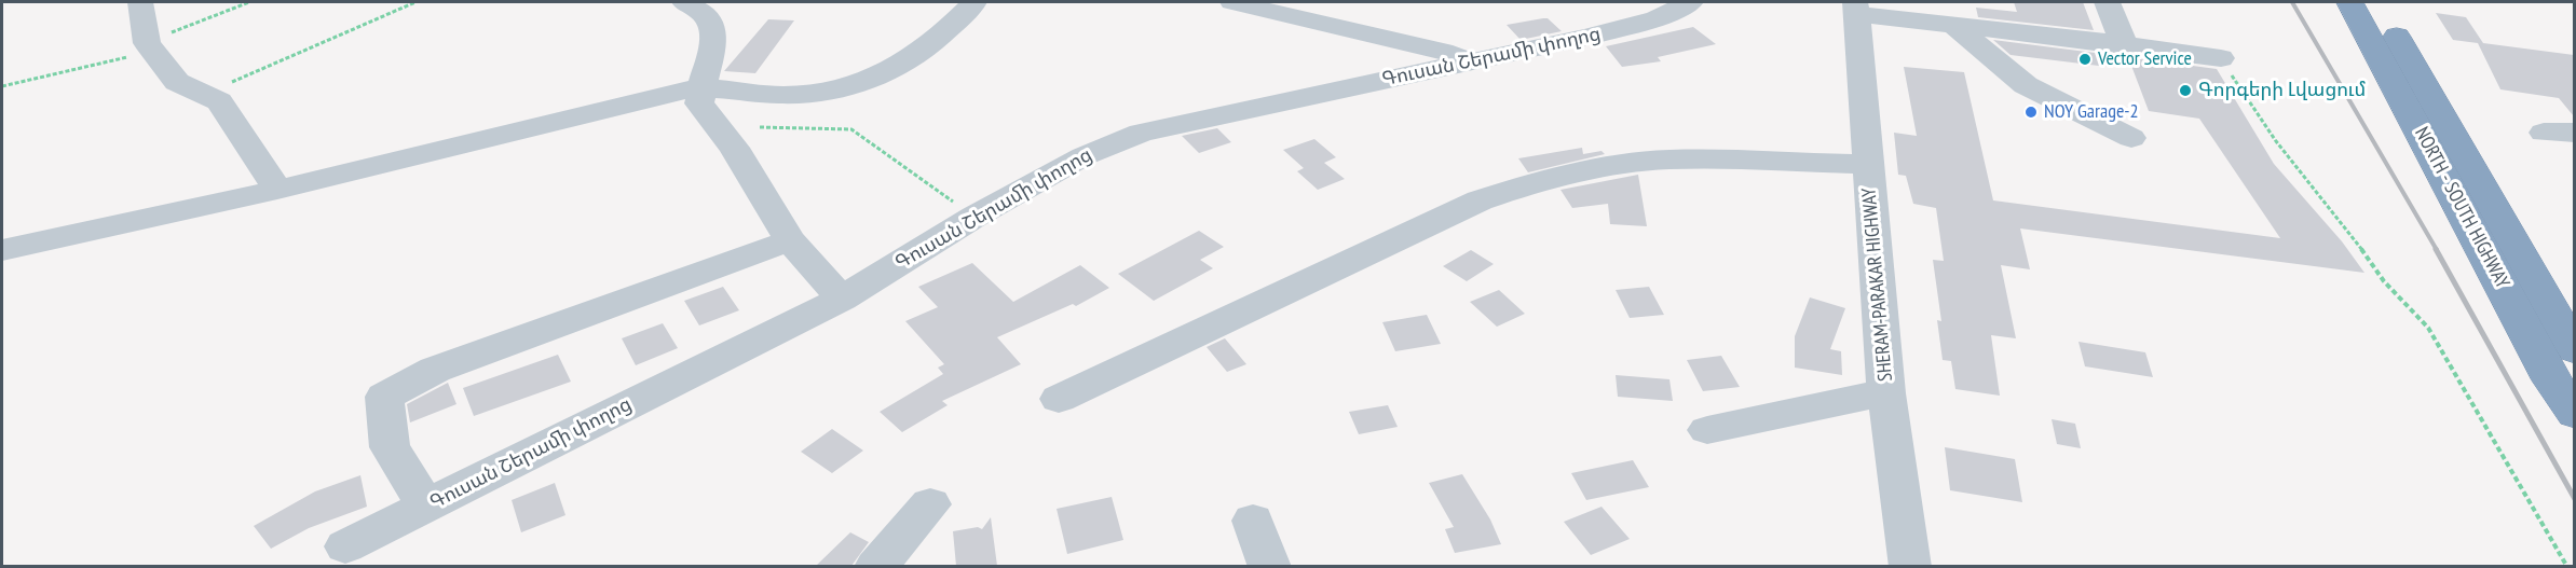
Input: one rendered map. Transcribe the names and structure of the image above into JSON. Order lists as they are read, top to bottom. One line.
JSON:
{"streets":{"highway":["NORTH - SOUTH HIGHWAY"],"street":["Գուսան Շերամի փողոց","SHERAM-PARAKAR HIGHWAY"]},"places":["Vector Service","Գորգերի Լվացում","NOY Garage-2"]}
